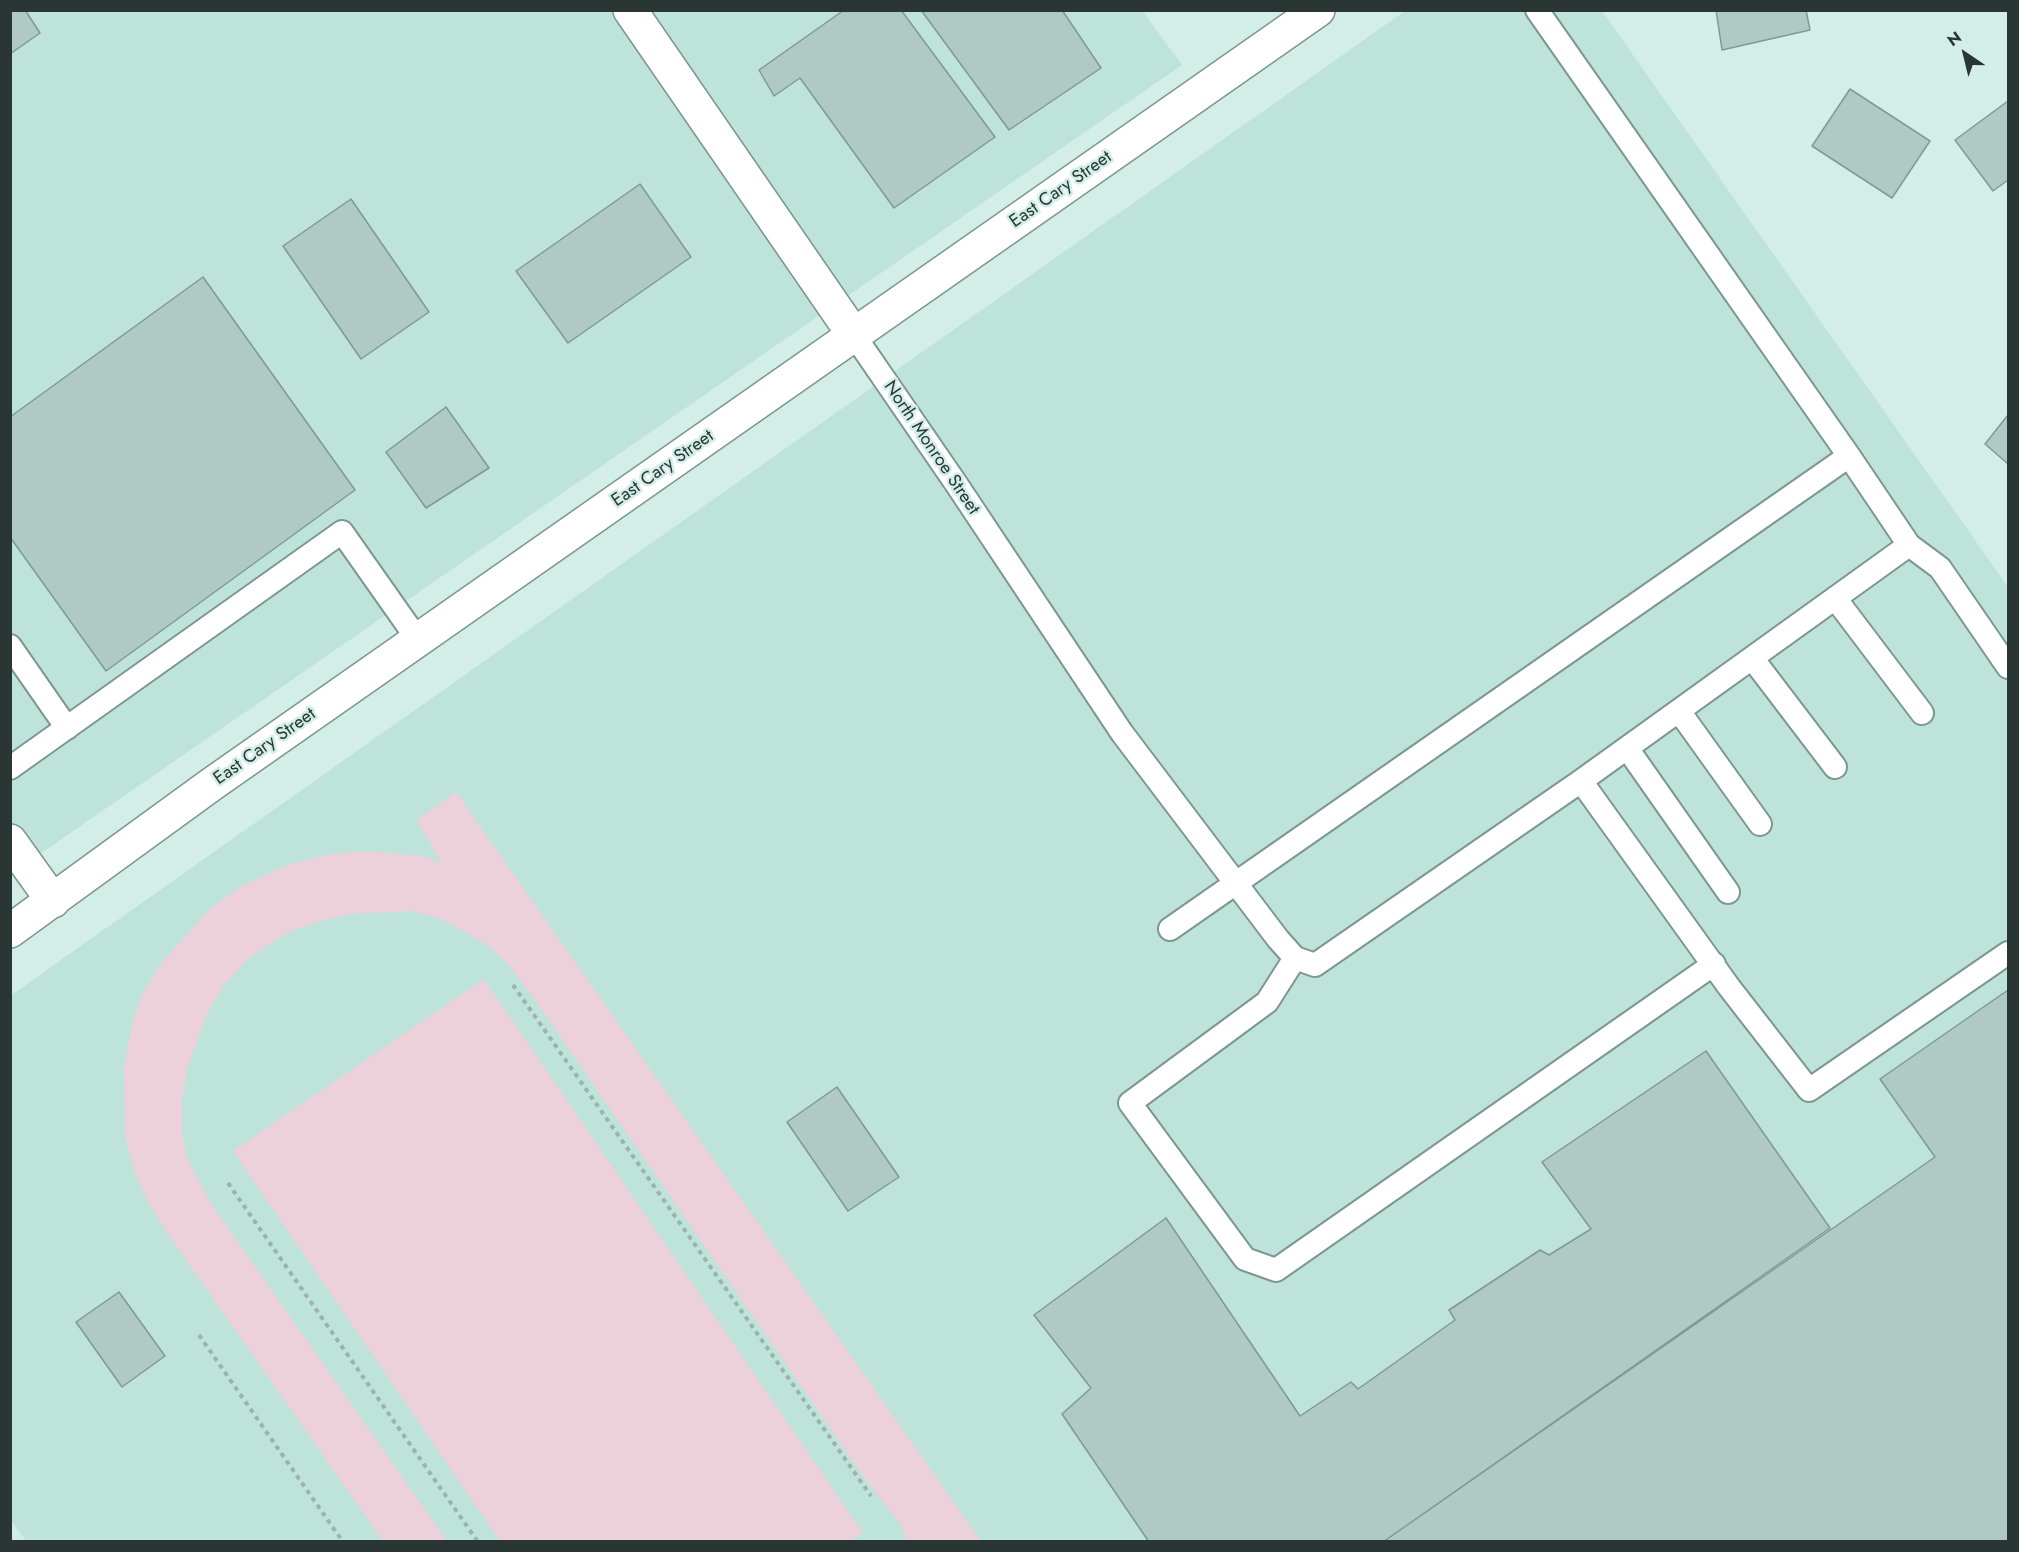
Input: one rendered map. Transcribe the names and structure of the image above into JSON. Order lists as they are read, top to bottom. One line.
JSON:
{"streets":{"street":["East Cary Street","North Monroe Street"]},"crossings":[["East Cary Street","North Monroe Street"]],"north":"top left"}
